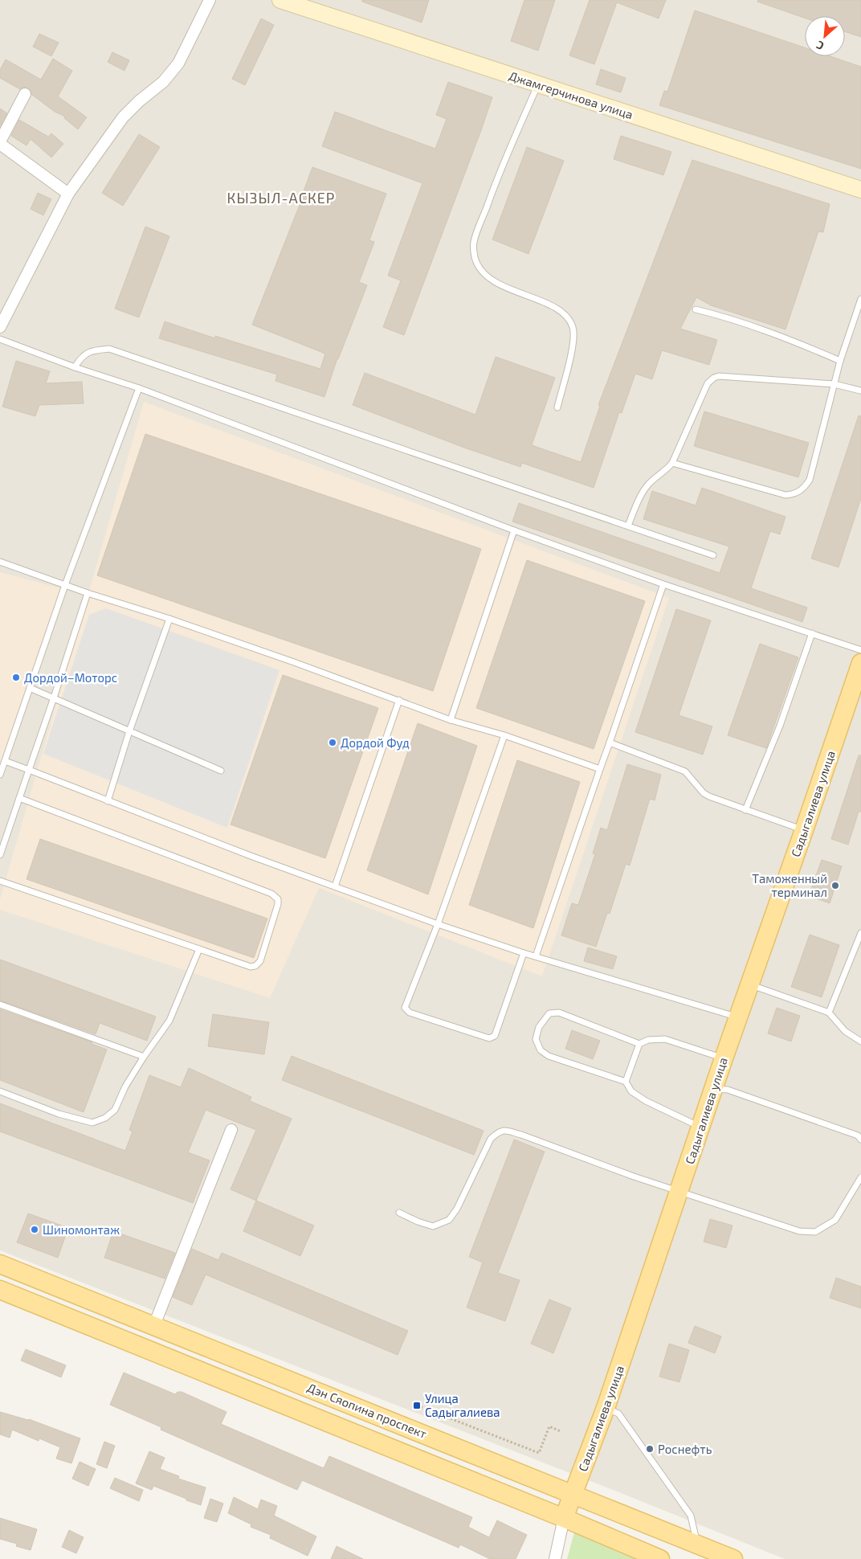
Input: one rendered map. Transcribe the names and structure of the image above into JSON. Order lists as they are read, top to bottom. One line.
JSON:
{"streets":{"main road":["Садыгалиева улица","Дэн Сяопина проспект"],"street":["Джамгерчинова улица"]},"crossings":[["Садыгалиева улица","Дэн Сяопина проспект"]],"districts":["КЫЗЫЛ-АСКЕР"],"places":{"other":["Дордой–Моторс","Дордой Фуд","Таможенный терминал","Шиномонтаж","Роснефть"],"transit":["Улица Садыгалиева"]},"north":"bottom left"}
